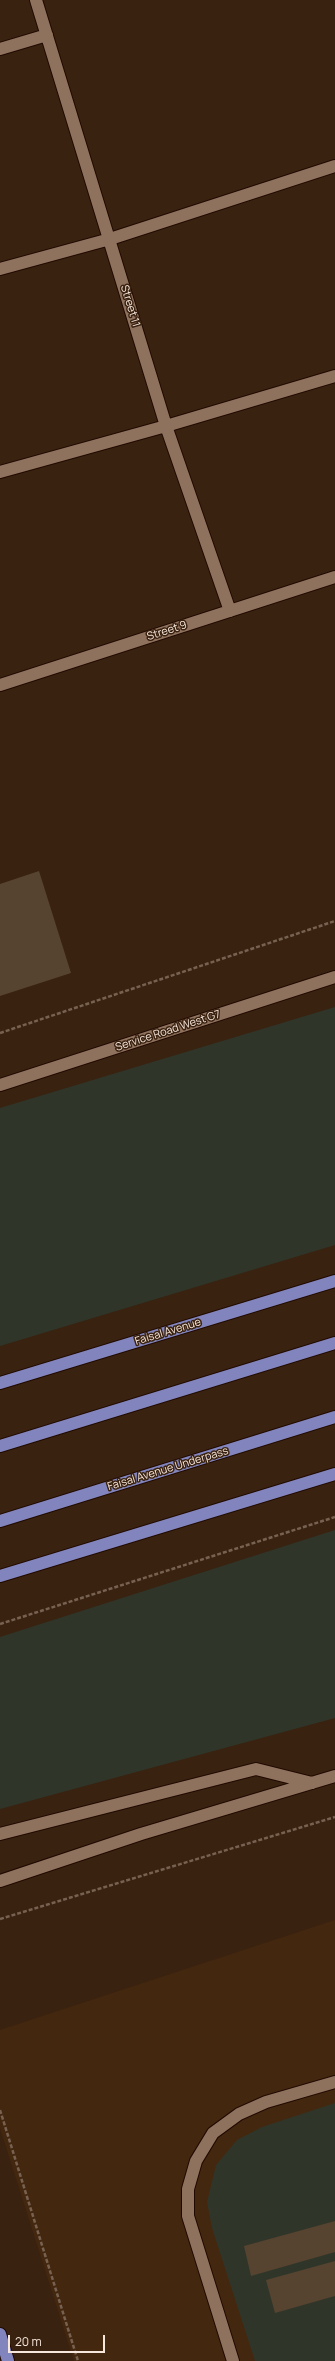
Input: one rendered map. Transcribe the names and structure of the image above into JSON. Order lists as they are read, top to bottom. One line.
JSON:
{"streets":{"main road":["Faisal Avenue","Faisal Avenue Underpass"],"street":["Street 11","Street 9","Service Road West G7"]},"crossings":[["Street 11","Street 9"]],"scale_bar":"20 m"}
